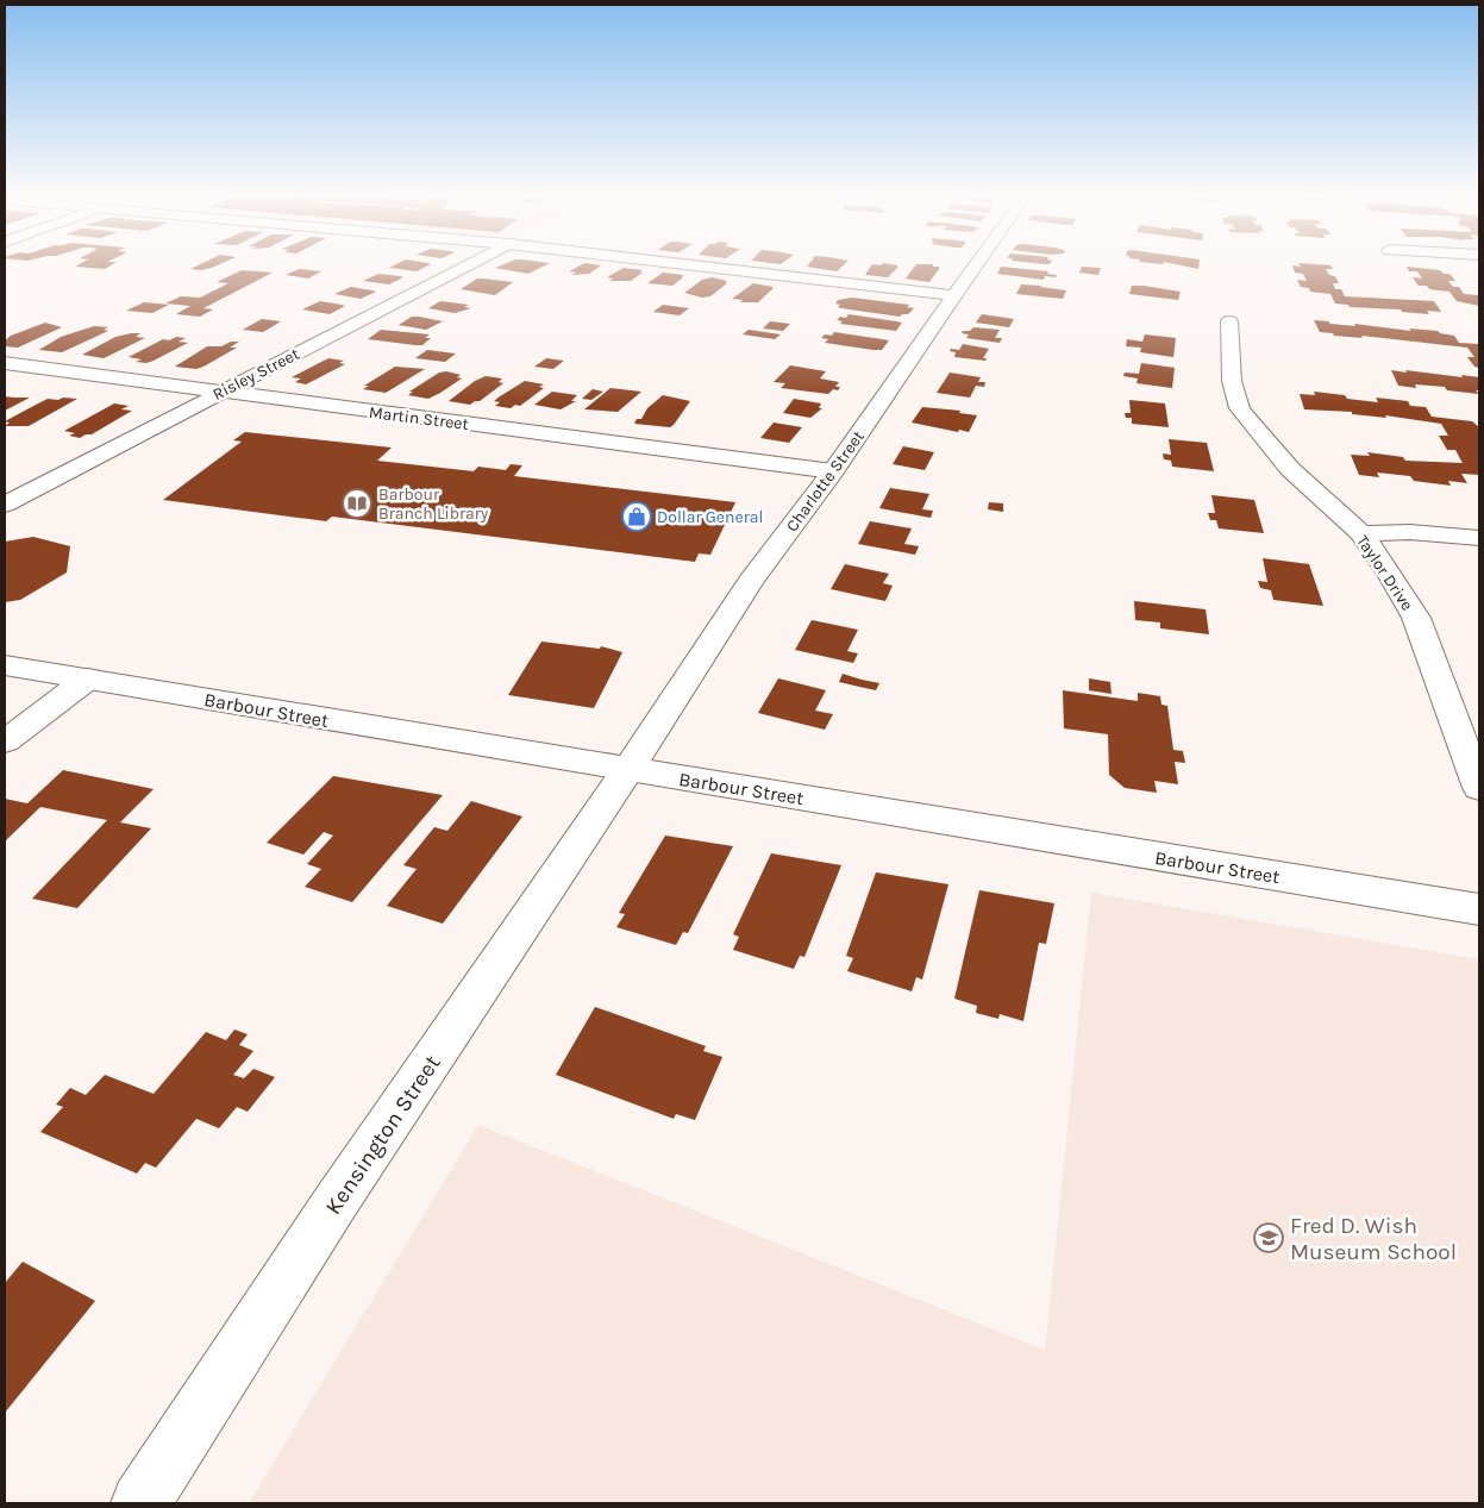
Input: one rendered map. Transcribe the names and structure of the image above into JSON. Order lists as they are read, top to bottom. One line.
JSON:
{"streets":{"street":["Risley Street","Martin Street","Charlotte Street","Taylor Drive","Barbour Street","Kensington Street"]},"crossings":[["Risley Street","Martin Street"],["Martin Street","Charlotte Street"],["Charlotte Street","Barbour Street"],["Charlotte Street","Kensington Street"],["Barbour Street","Kensington Street"]],"places":{"library":["Barbour Branch Library"],"shop":["Dollar General"],"school or university":["Fred D. Wish Museum School"]}}
